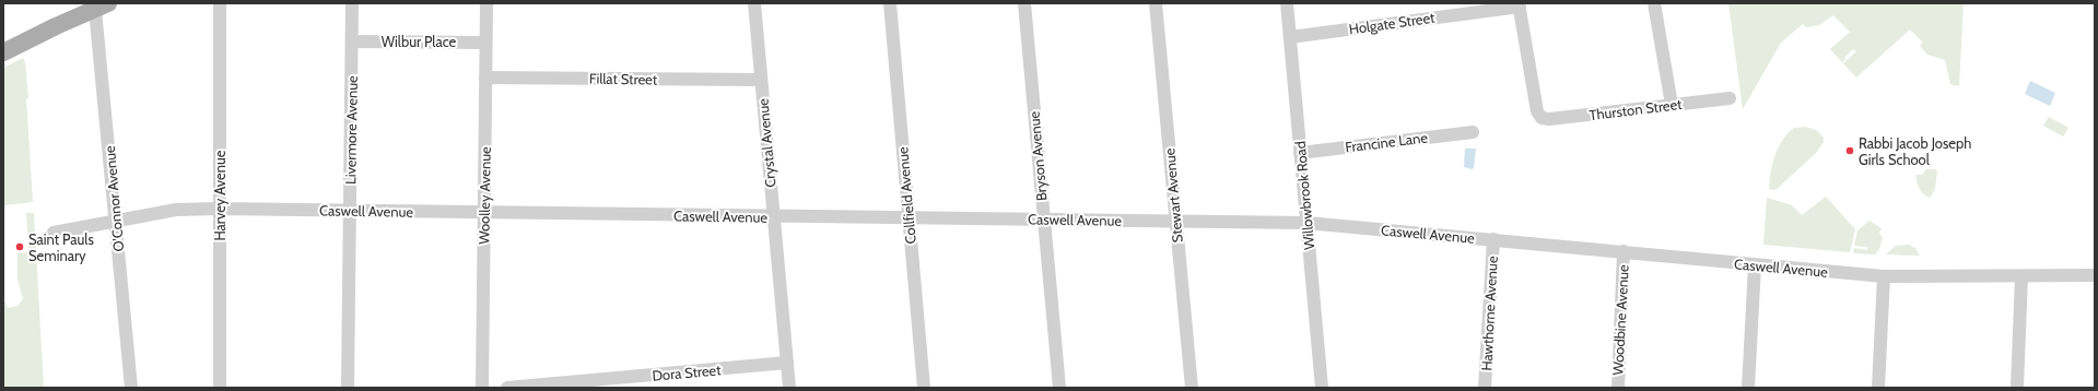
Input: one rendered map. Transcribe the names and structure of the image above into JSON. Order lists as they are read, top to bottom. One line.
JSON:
{"streets":{"street":["Holgate Street","Wilbur Place","Fillat Street","Thurston Street","Livermore Avenue","Francine Lane","Crystal Avenue","Bryson Avenue","Harvey Avenue","Woolley Avenue","Collfield Avenue","Stewart Avenue","Willowbrook Road","O'Connor Avenue","Caswell Avenue","Hawthorne Avenue","Woodbine Avenue","Dora Street"]},"crossings":[["Holgate Street","Thurston Street"],["Holgate Street","Willowbrook Road"],["Wilbur Place","Livermore Avenue"],["Wilbur Place","Woolley Avenue"],["Fillat Street","Crystal Avenue"],["Fillat Street","Woolley Avenue"],["Livermore Avenue","Caswell Avenue"],["Francine Lane","Willowbrook Road"],["Crystal Avenue","Caswell Avenue"],["Crystal Avenue","Dora Street"],["Bryson Avenue","Caswell Avenue"],["Harvey Avenue","Caswell Avenue"],["Woolley Avenue","Caswell Avenue"],["Collfield Avenue","Caswell Avenue"],["Stewart Avenue","Caswell Avenue"],["Willowbrook Road","Caswell Avenue"],["O'Connor Avenue","Caswell Avenue"],["Caswell Avenue","Hawthorne Avenue"],["Caswell Avenue","Woodbine Avenue"]],"places":["Rabbi Jacob Joseph Girls School","Saint Pauls Seminary"]}
